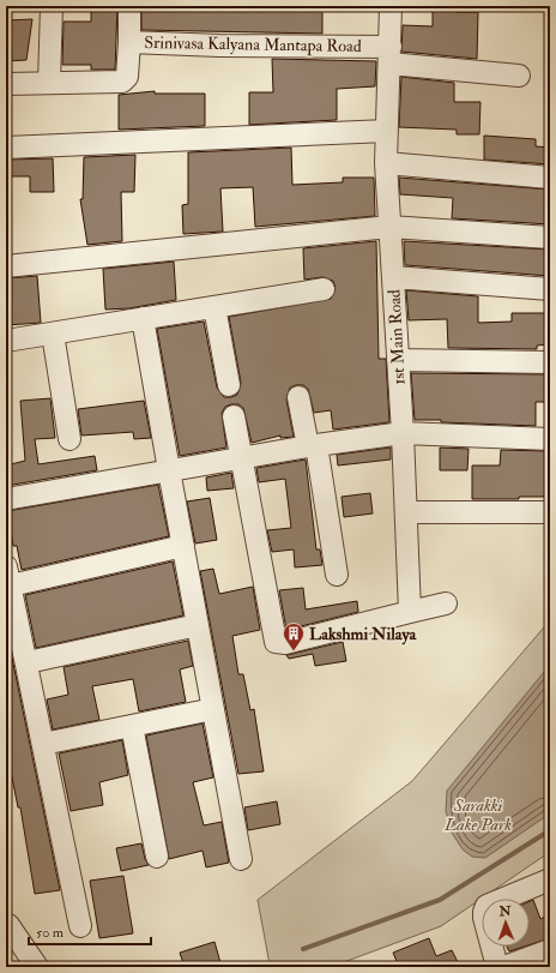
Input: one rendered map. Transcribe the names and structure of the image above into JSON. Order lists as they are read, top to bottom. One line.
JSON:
{"streets":{"street":["Srinivasa Kalyana Mantapa Road","1st Main Road"]},"crossings":[["Srinivasa Kalyana Mantapa Road","1st Main Road"]],"parks":["Sarakki Lake Park"],"places":{"building":["Lakshmi Nilaya"]},"scale_bar":"50 m","north":"top"}
